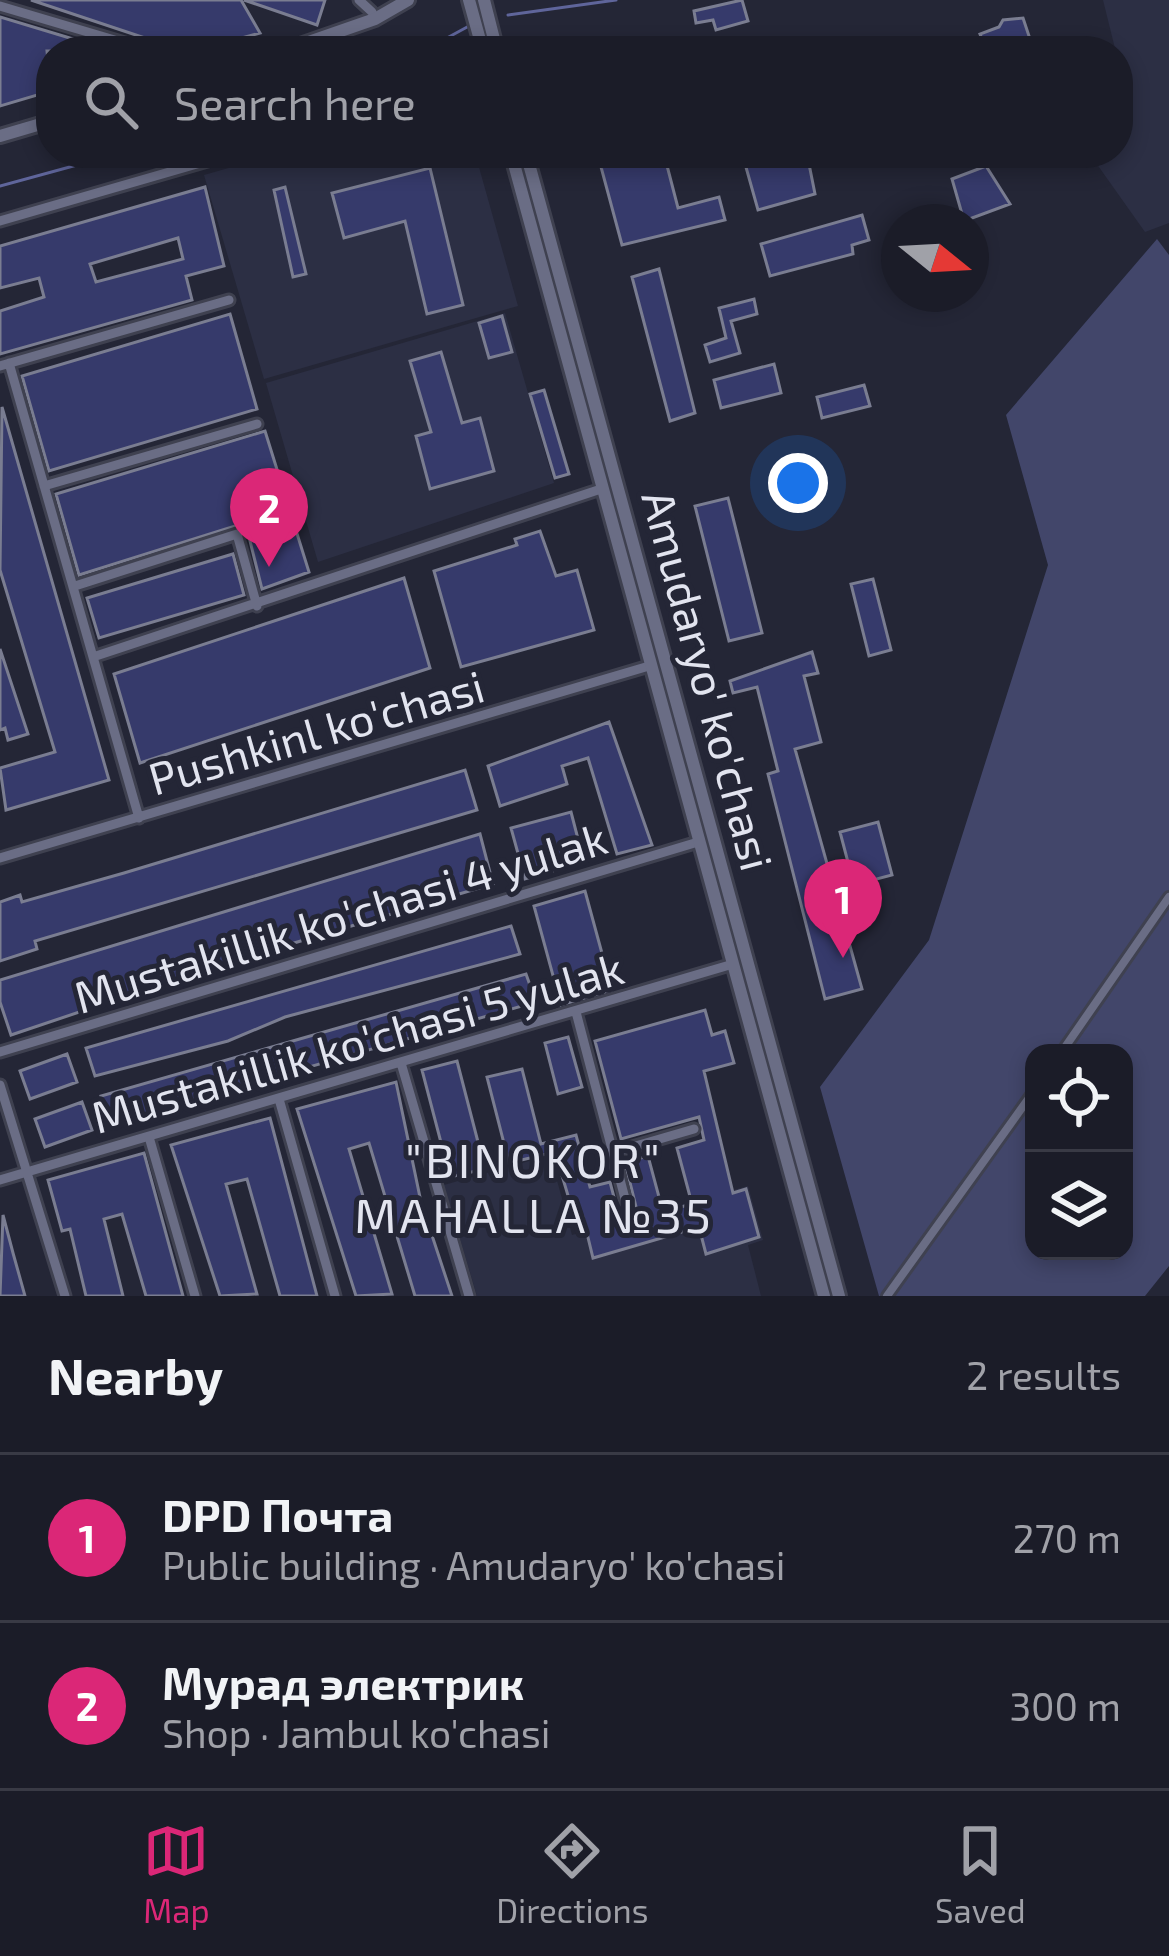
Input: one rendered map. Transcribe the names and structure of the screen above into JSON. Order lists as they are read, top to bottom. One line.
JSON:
{"streets":{"street":["Amudaryo' ko'chasi","Pushkinl ko'chasi","Mustakillik ko'chasi 4 yulak","Mustakillik ko'chasi 5 yulak"]},"districts":["\"BINOKOR\" MAHALLA №35"],"north":"right","page":{"search":"Search here","pins":["2","1"],"heading":["Nearby","2 results"],"list":[{"mark":"1","name":"DPD Почта","note":"Public building · Amudaryo' ko'chasi","value":"270 m"},{"mark":"2","name":"Мурад электрик","note":"Shop · Jambul ko'chasi","value":"300 m"}],"nav":["Map","Directions","Saved"]}}
